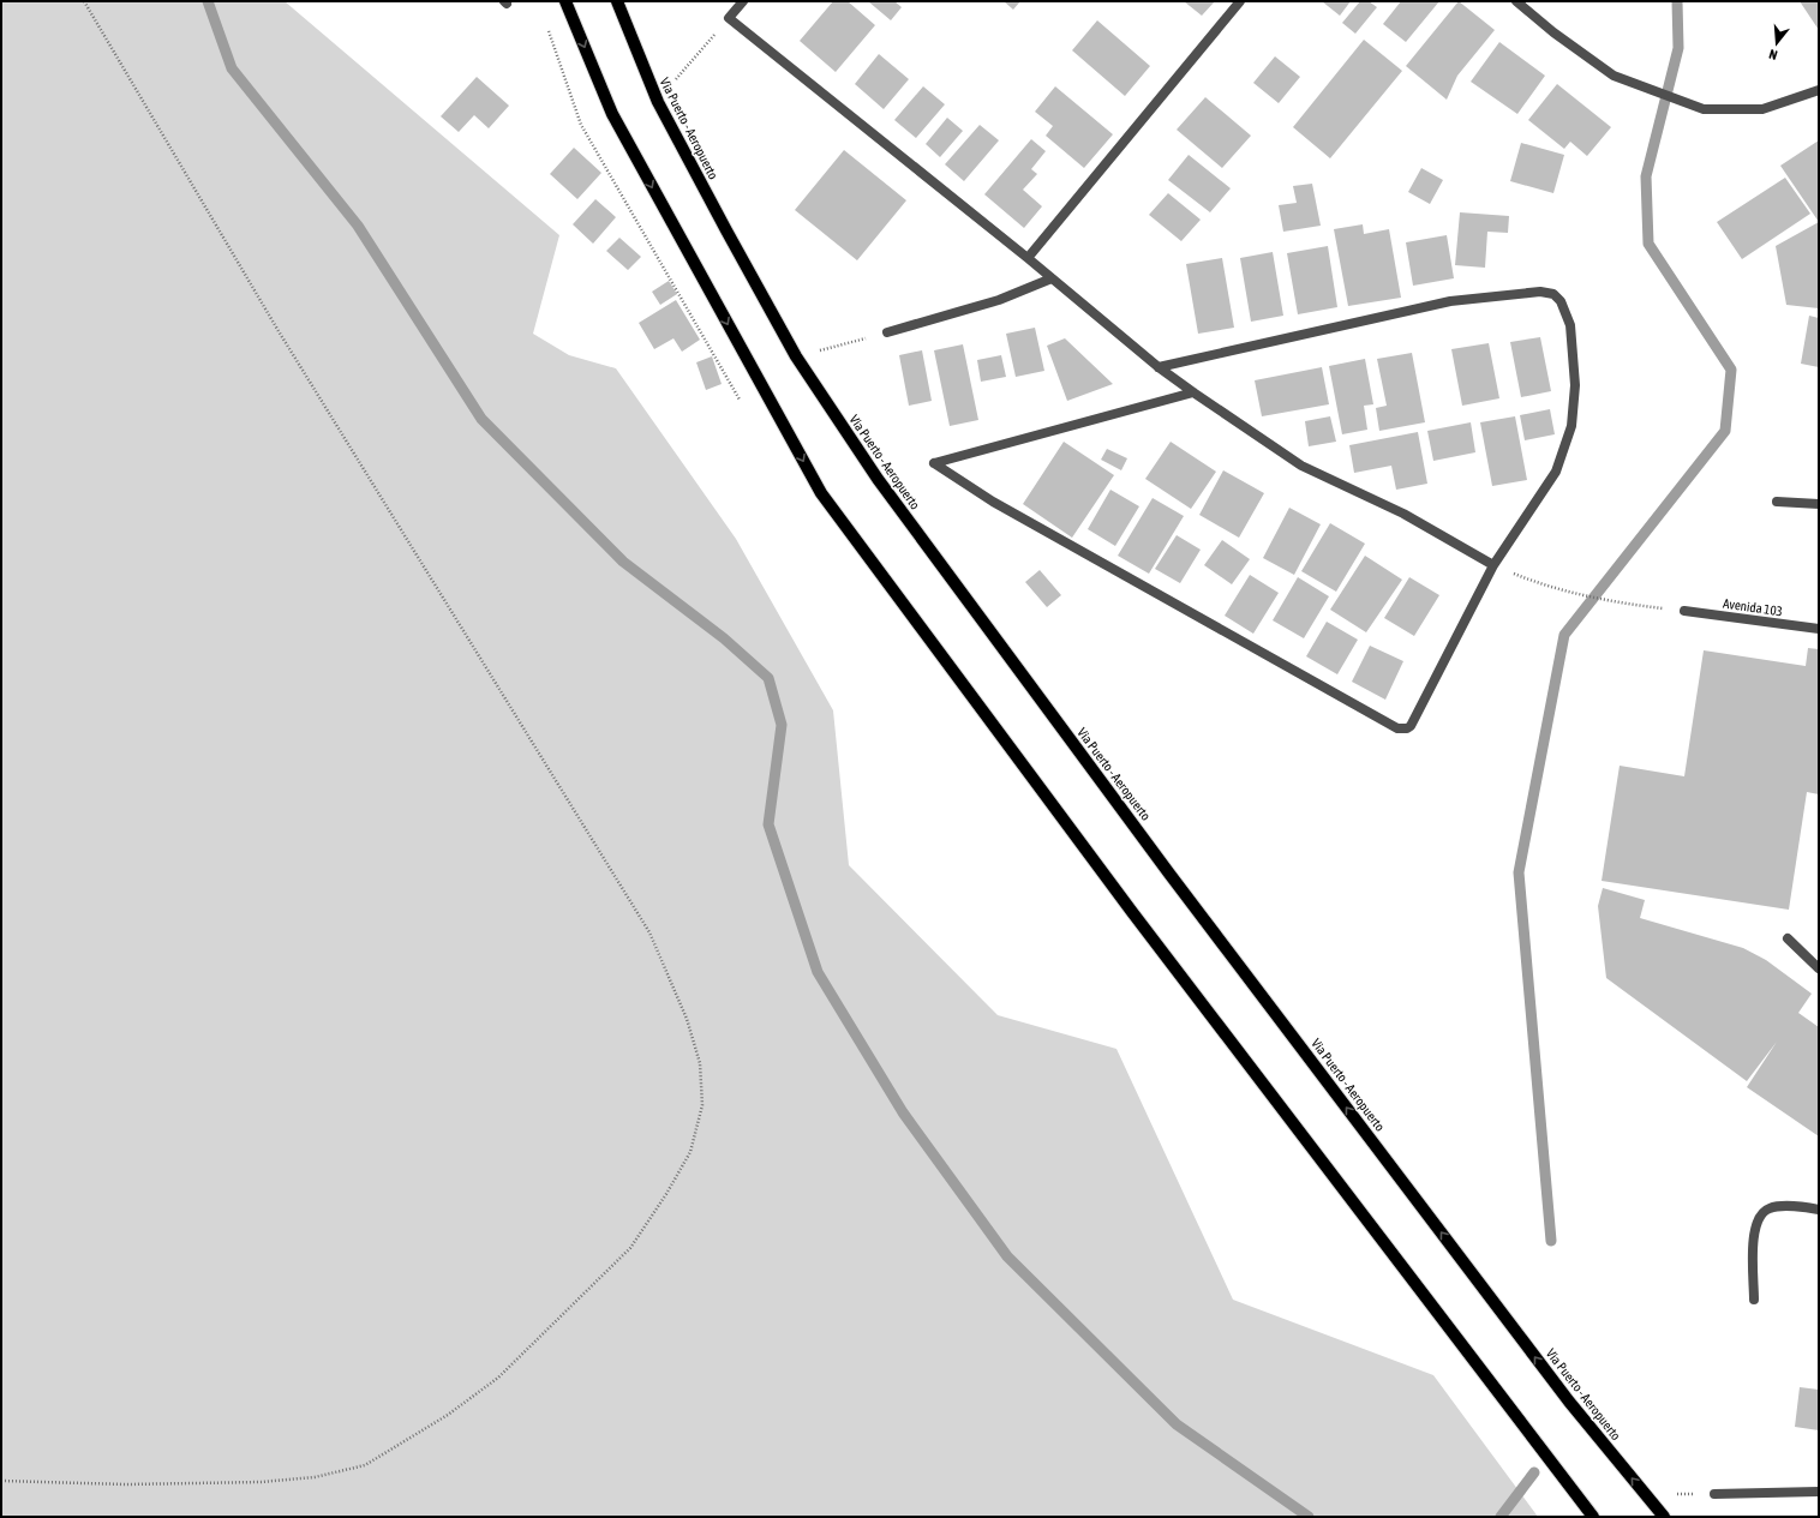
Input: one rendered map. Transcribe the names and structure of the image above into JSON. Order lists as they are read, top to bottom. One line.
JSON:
{"streets":{"main road":["Via Puerto - Aeropuerto"],"street":["Avenida 103"]},"north":"bottom"}
